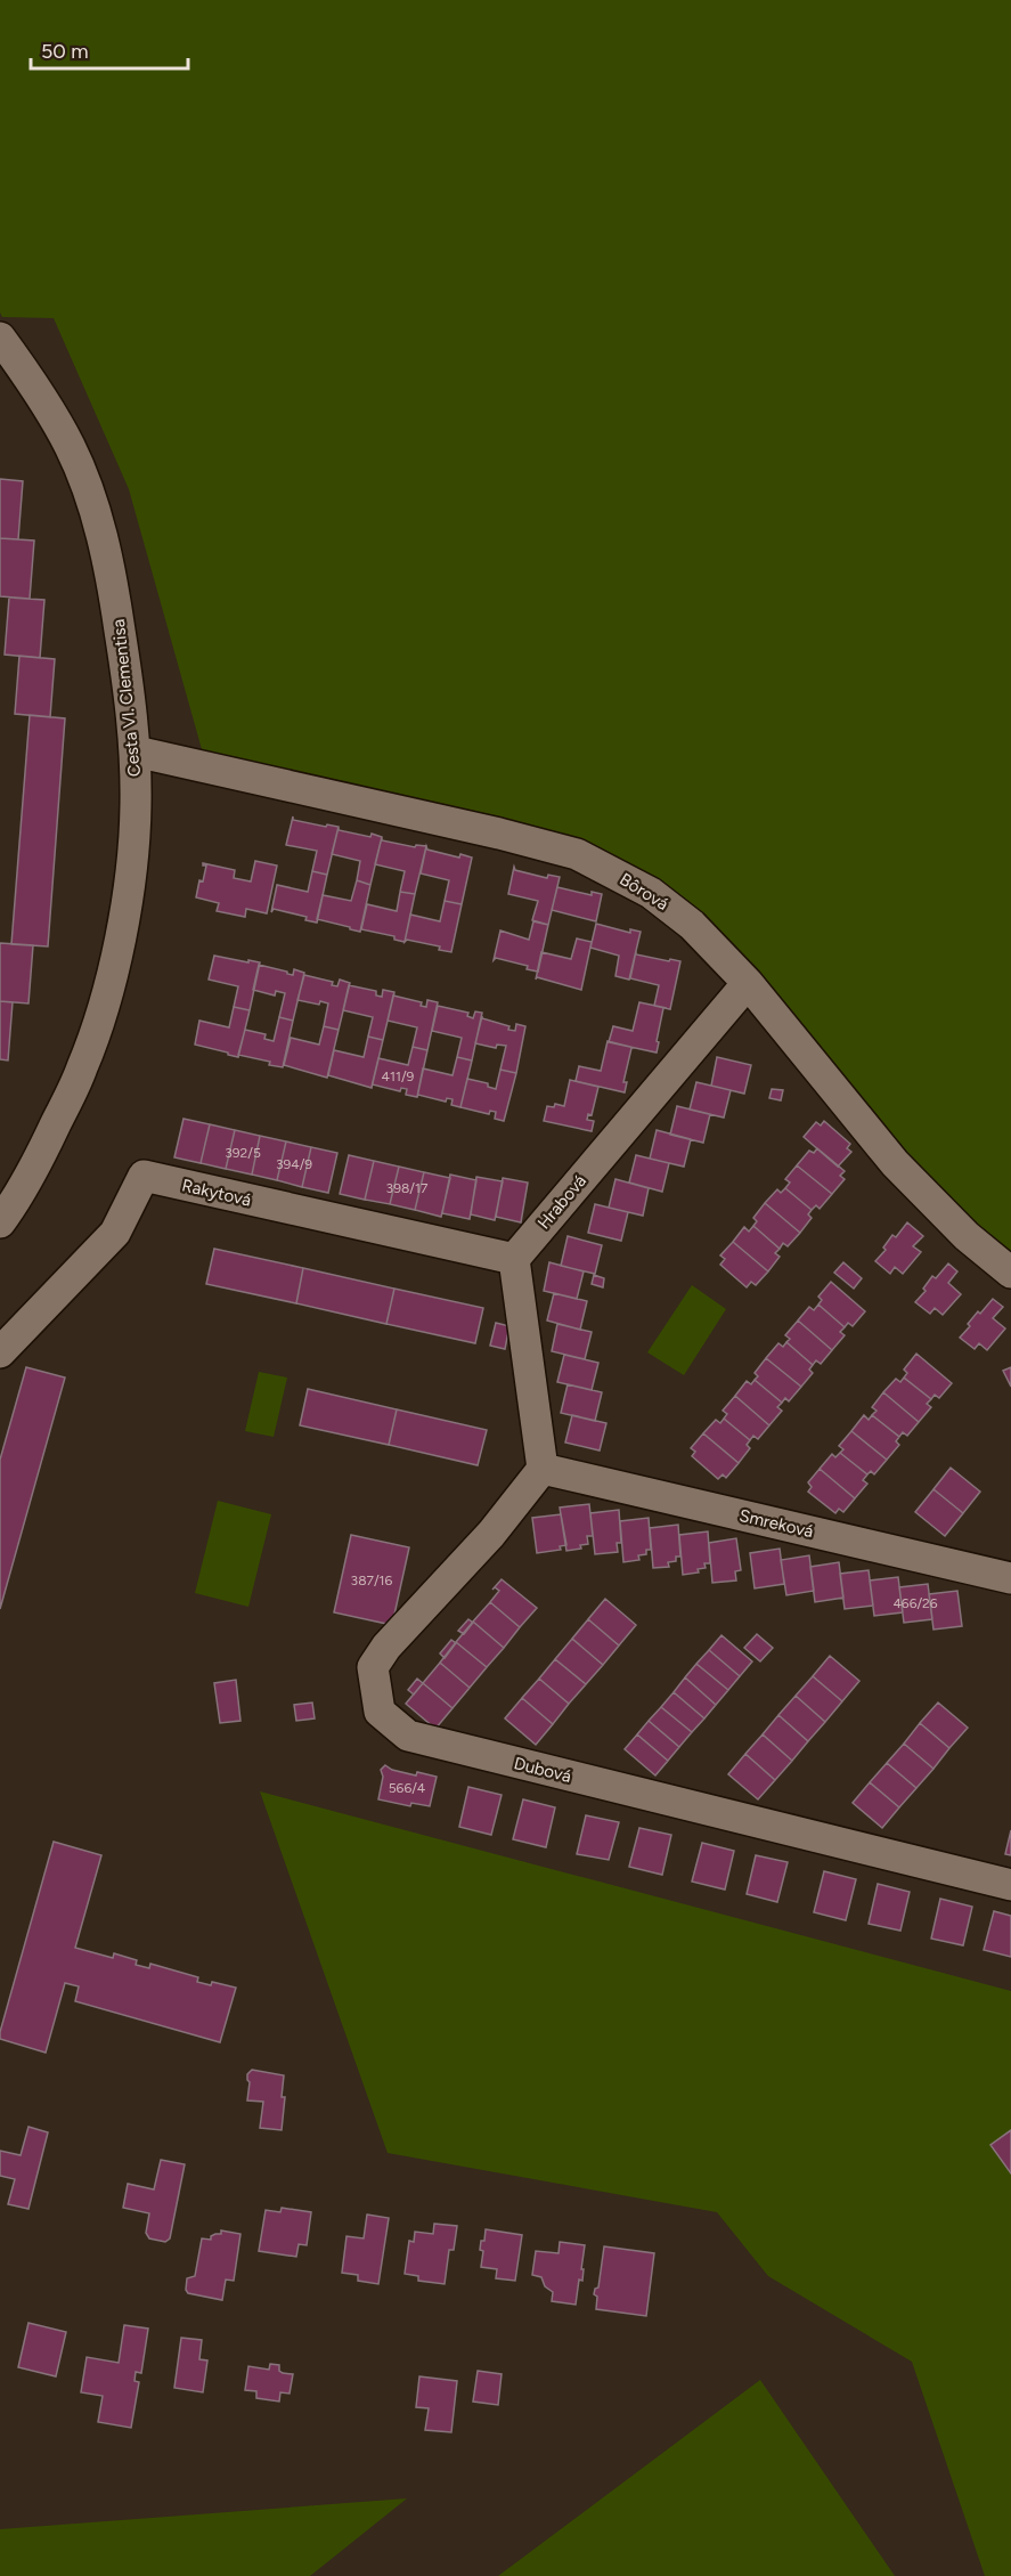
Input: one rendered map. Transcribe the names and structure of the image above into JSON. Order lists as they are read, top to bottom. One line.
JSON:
{"streets":{"street":["Cesta Vl. Clementisa","Bôrová","Rakytová","Hrabová","Smreková","Dubová"]},"crossings":[["Cesta Vl. Clementisa","Bôrová"],["Bôrová","Hrabová"],["Rakytová","Hrabová"],["Smreková","Dubová"]],"house_numbers":["411/9","392/5","394/9","398/17","387/16","466/26","566/4"],"scale_bar":"50 m"}
